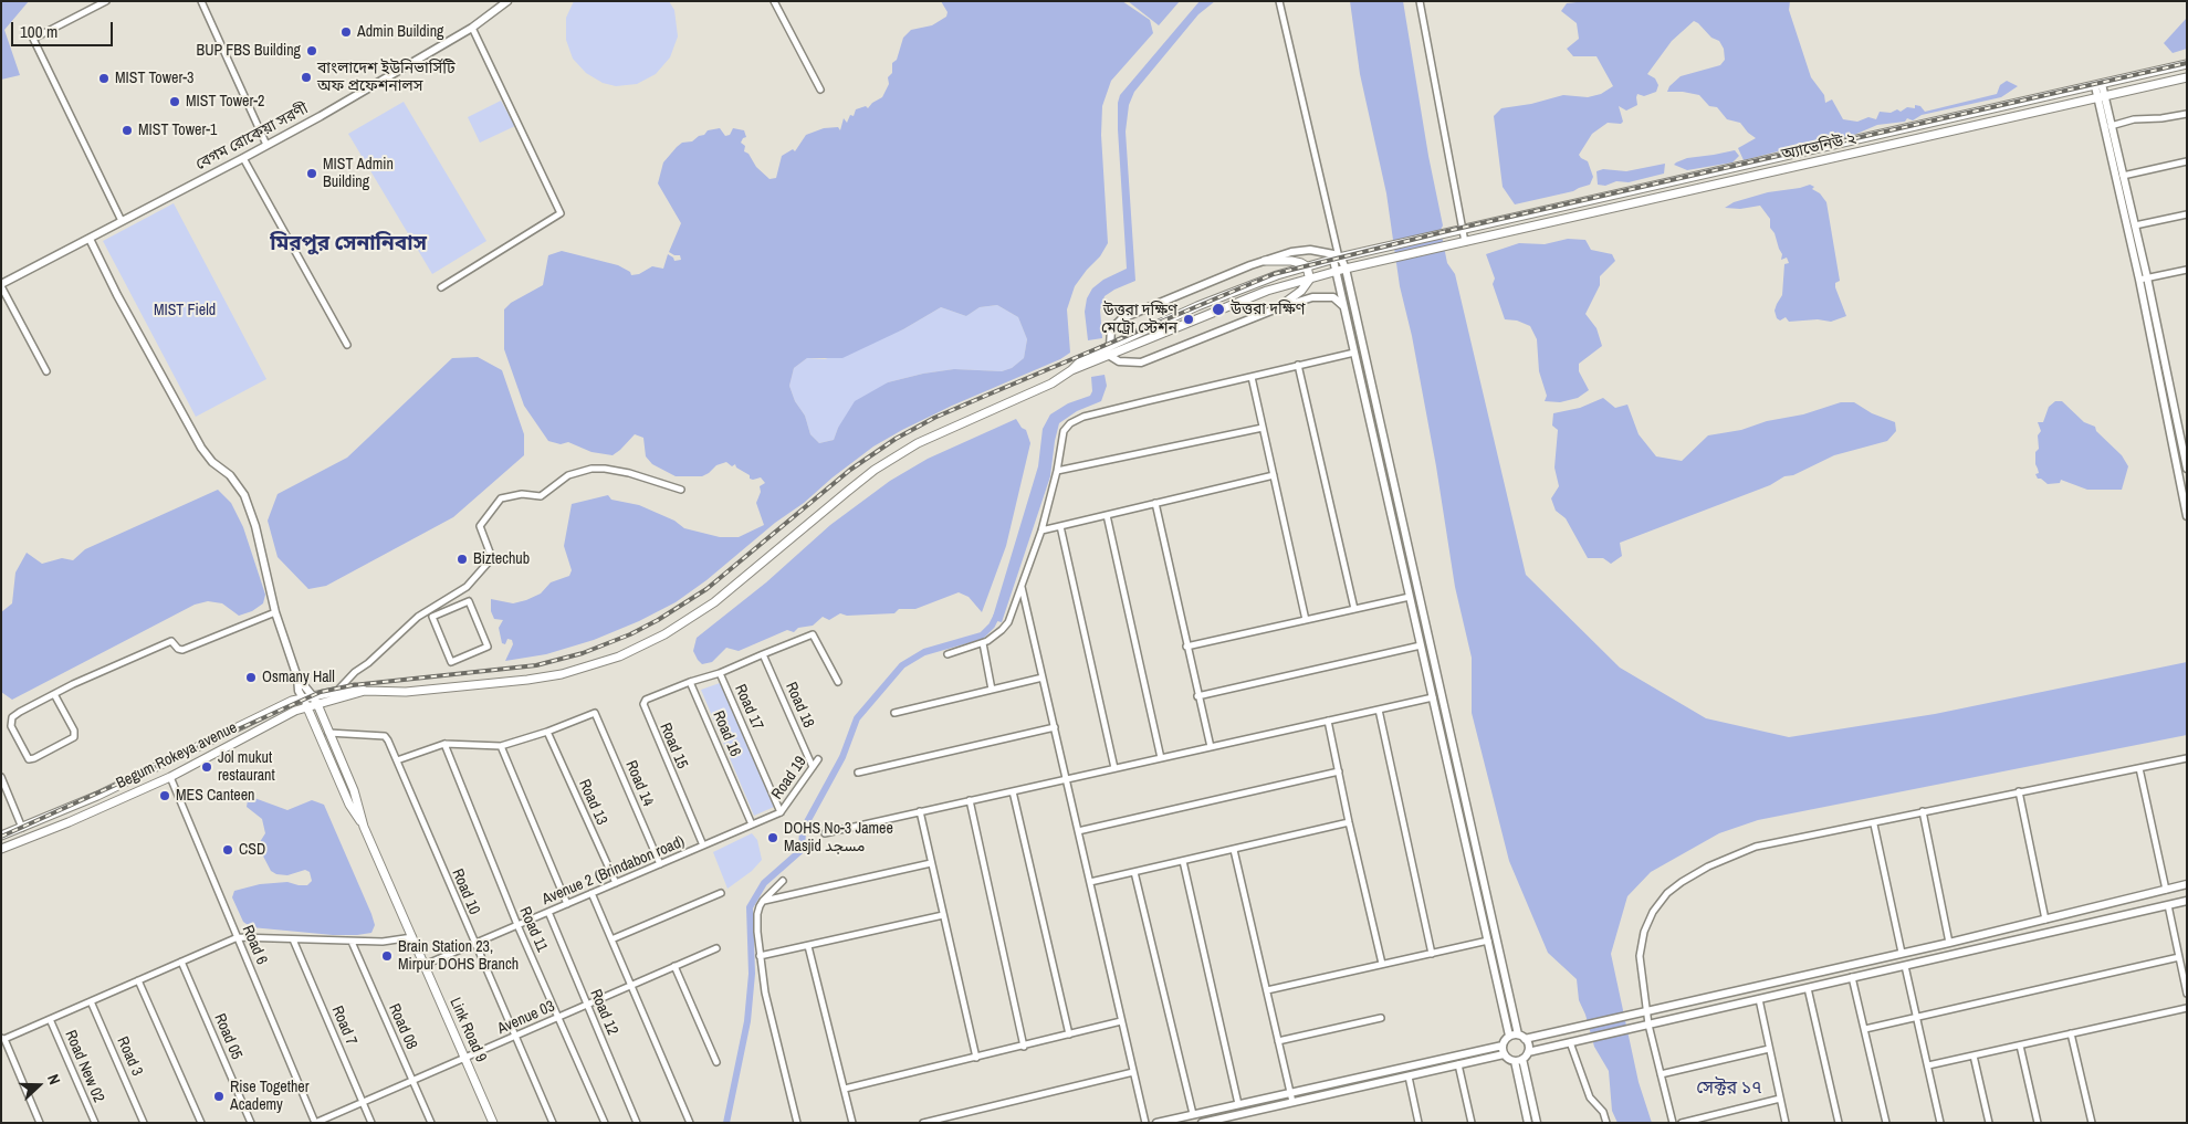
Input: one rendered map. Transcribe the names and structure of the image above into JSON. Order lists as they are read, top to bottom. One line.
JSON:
{"streets":{"main road":["অ্যাভেনিউ ২","Begum Rokeya avenue","Link Road 9"],"street":["বেগম রোকেয়া সরণী","Road 18","Road 17","Road 16","Road 15","Road 19","Road 14","Road 13","Avenue 2 (Brindabon road)","Road 10","Road 11","Road 6","Road 12","Avenue 03","Road 7","Road 08","Road 05","Road 3","Road New 02"]},"crossings":[["অ্যাভেনিউ ২","Begum Rokeya avenue"],["Road 18","Road 17"],["Road 18","Road 19"],["Road 17","Road 19"],["Road 17","Avenue 2 (Brindabon road)"],["Road 16","Road 15"],["Road 16","Avenue 2 (Brindabon road)"],["Road 15","Avenue 2 (Brindabon road)"],["Begum Rokeya avenue","Road 6"],["Begum Rokeya avenue","Link Road 9"],["Road 19","Avenue 2 (Brindabon road)"],["Road 14","Road 13"],["Road 14","Avenue 2 (Brindabon road)"],["Road 13","Avenue 2 (Brindabon road)"],["Avenue 2 (Brindabon road)","Road 10"],["Avenue 2 (Brindabon road)","Road 11"],["Avenue 2 (Brindabon road)","Road 12"],["Avenue 2 (Brindabon road)","Link Road 9"],["Road 10","Avenue 03"],["Road 10","Link Road 9"],["Road 11","Avenue 03"],["Road 6","Avenue 03"],["Road 12","Avenue 03"],["Avenue 03","Road 7"],["Avenue 03","Road 08"],["Avenue 03","Link Road 9"]],"districts":["মিরপুর সেনানিবাস","সেক্টর ১৭"],"parks":["MIST Field"],"places":["Admin Building","BUP FBS Building","বাংলাদেশ ইউনিভার্সিটি অফ প্রফেশনালস","MIST Tower-3","MIST Tower-2","MIST Tower-1","MIST Admin Building","উত্তরা দক্ষিণ","উত্তরা দক্ষিণ মেট্রো স্টেশন","Biztechub","Osmany Hall","Jol mukut restaurant","MES Canteen","DOHS No-3 Jamee Masjid مسجد","CSD","Brain Station 23, Mirpur DOHS Branch","Rise Together Academy"],"scale_bar":"100 m","north":"right"}
